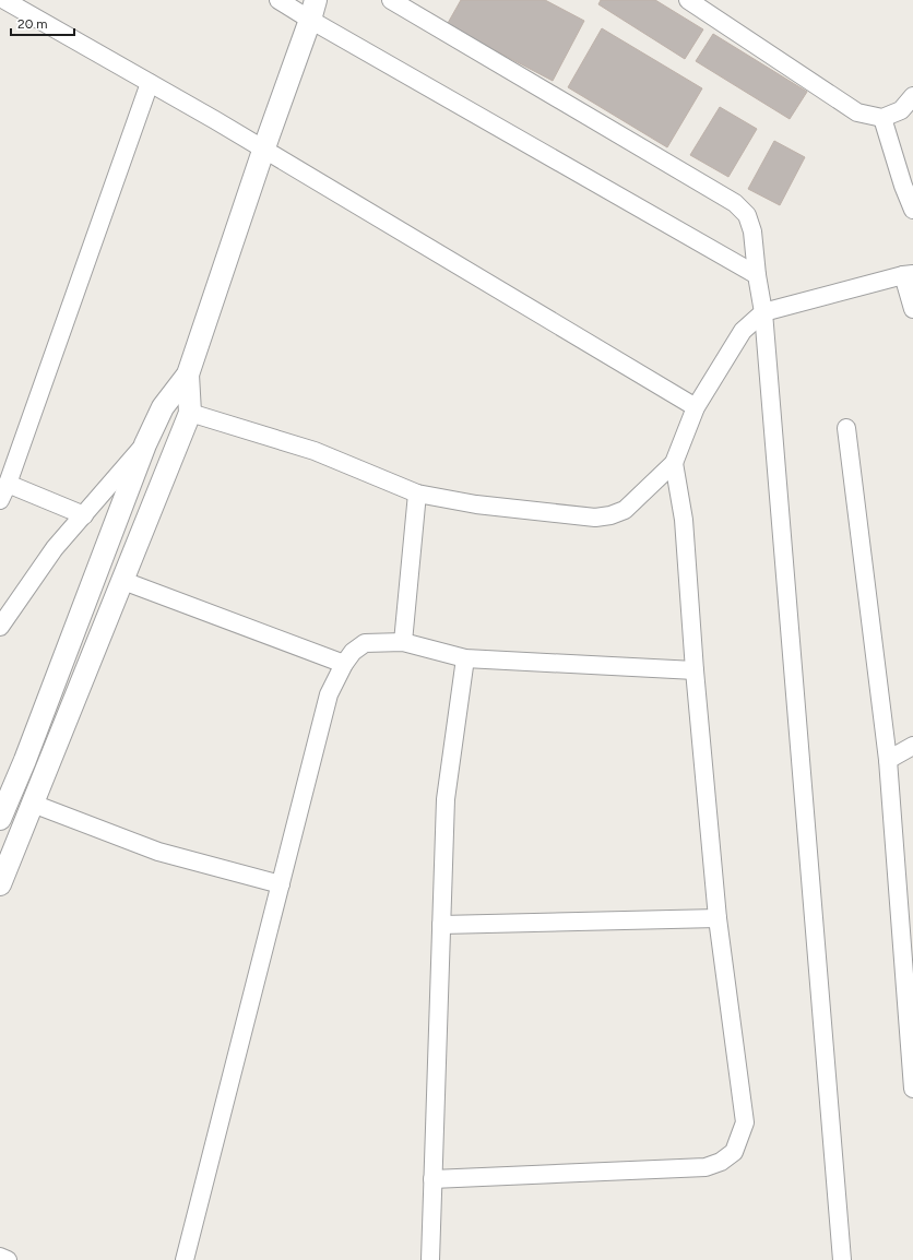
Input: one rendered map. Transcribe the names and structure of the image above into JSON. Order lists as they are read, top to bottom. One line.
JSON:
{"scale_bar":"20 m"}
